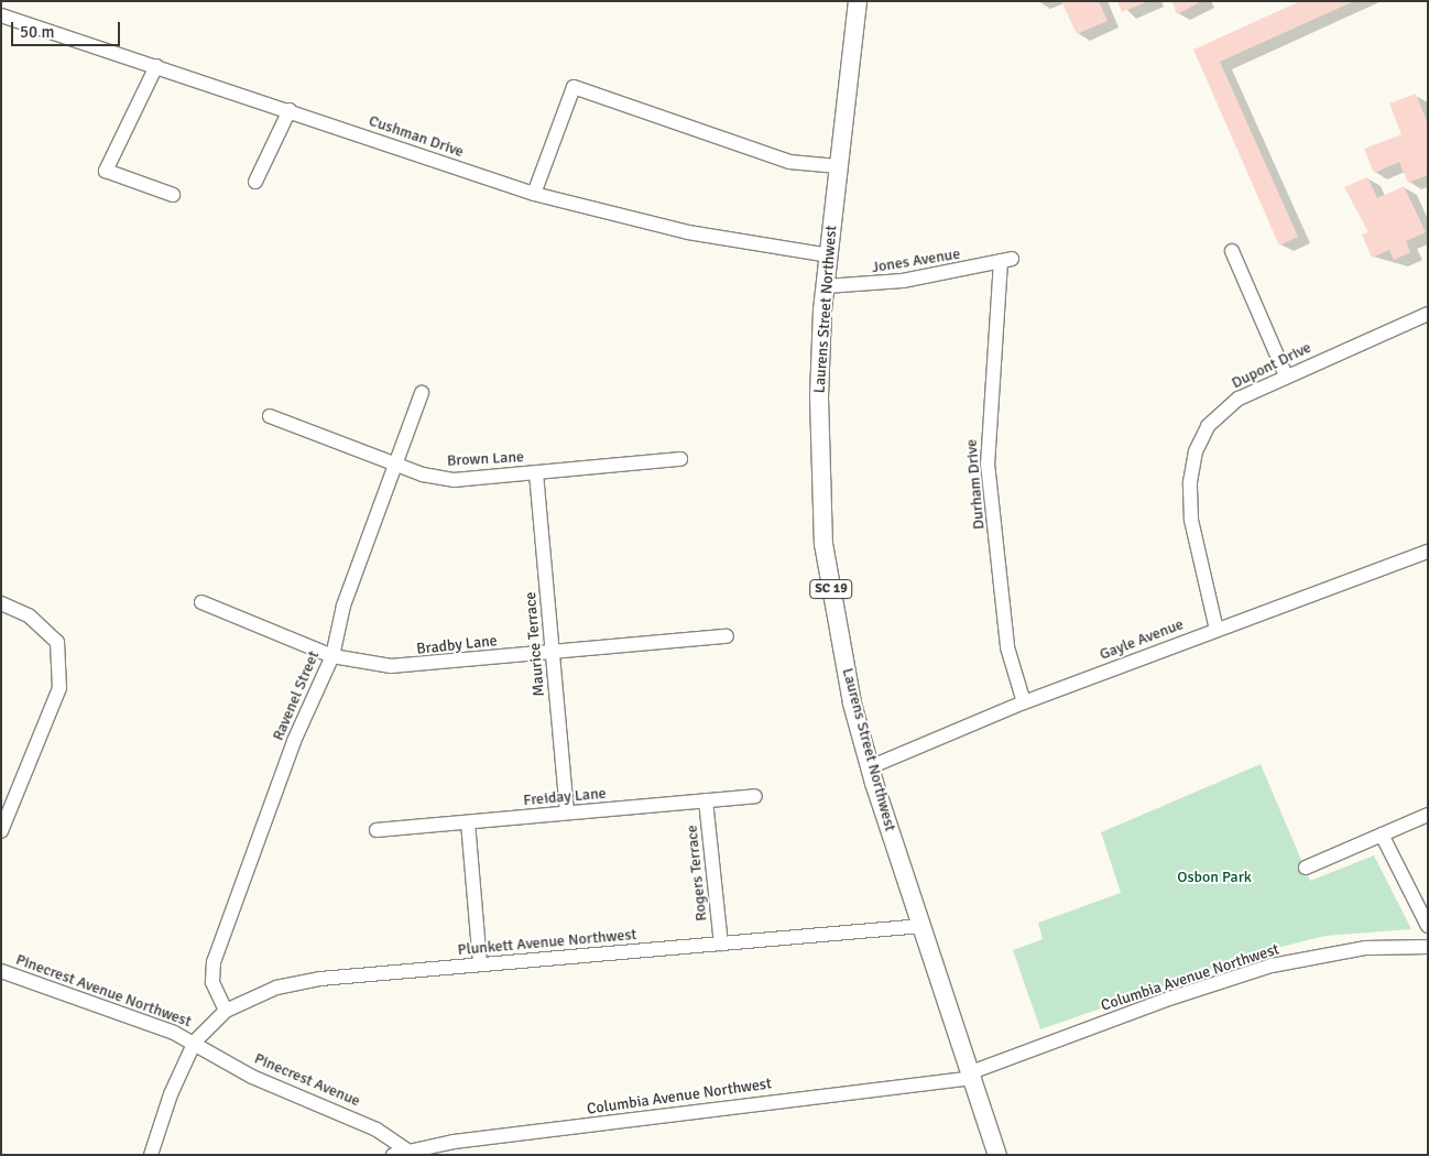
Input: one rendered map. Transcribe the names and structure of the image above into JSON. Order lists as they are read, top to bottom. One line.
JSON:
{"streets":{"main road":["Laurens Street Northwest","SC 19"],"street":["Cushman Drive","Jones Avenue","Dupont Drive","Brown Lane","Durham Drive","Gayle Avenue","Maurice Terrace","Bradby Lane","Ravenel Street","Freiday Lane","Rogers Terrace","Plunkett Avenue Northwest","Columbia Avenue Northwest","Pinecrest Avenue Northwest","Pinecrest Avenue"]},"crossings":[["Cushman Drive","Laurens Street Northwest"],["Jones Avenue","Laurens Street Northwest"],["Jones Avenue","Durham Drive"],["Laurens Street Northwest","Gayle Avenue"],["Laurens Street Northwest","Plunkett Avenue Northwest"],["Laurens Street Northwest","Columbia Avenue Northwest"],["Dupont Drive","Gayle Avenue"],["Brown Lane","Maurice Terrace"],["Brown Lane","Ravenel Street"],["Durham Drive","Gayle Avenue"],["Maurice Terrace","Bradby Lane"],["Maurice Terrace","Freiday Lane"],["Bradby Lane","Ravenel Street"],["Ravenel Street","Plunkett Avenue Northwest"],["Freiday Lane","Rogers Terrace"],["Rogers Terrace","Plunkett Avenue Northwest"],["Plunkett Avenue Northwest","Pinecrest Avenue Northwest"],["Plunkett Avenue Northwest","Pinecrest Avenue"],["Columbia Avenue Northwest","Pinecrest Avenue"],["Pinecrest Avenue Northwest","Pinecrest Avenue"]],"parks":["Osbon Park"],"scale_bar":"50 m"}
